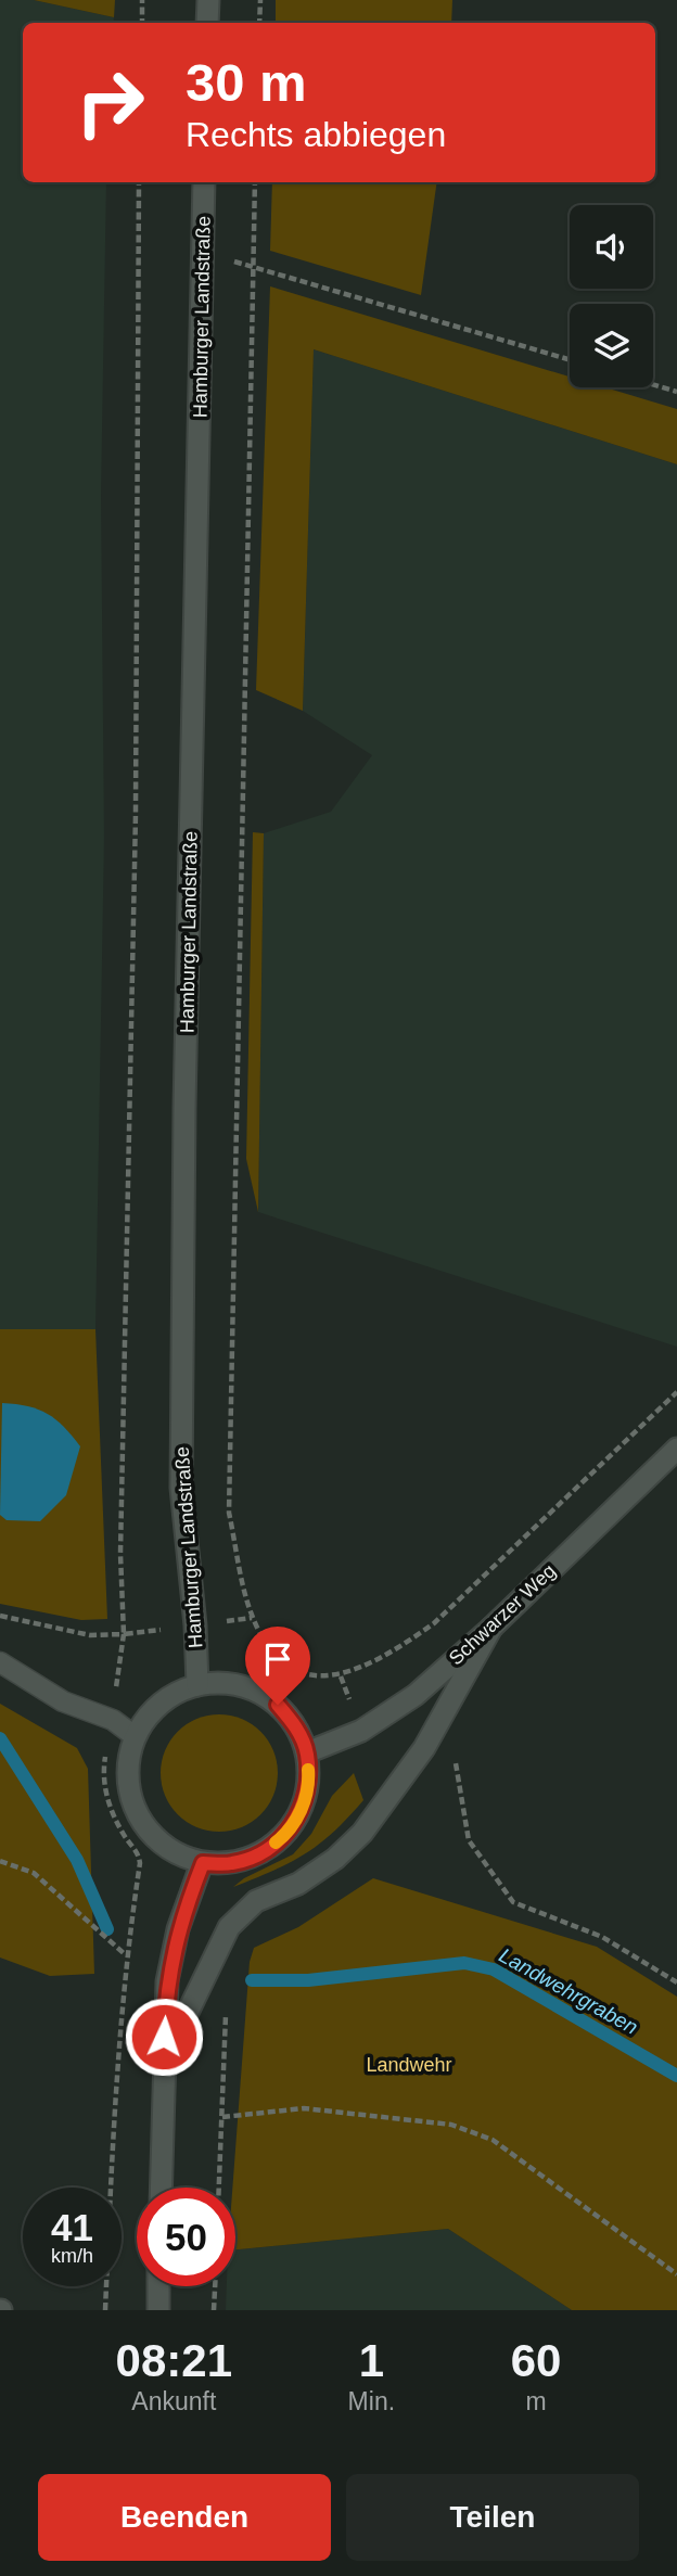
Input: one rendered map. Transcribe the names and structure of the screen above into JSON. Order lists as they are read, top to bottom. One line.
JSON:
{"streets":{"main road":["Hamburger Landstraße","Schwarzer Weg"]},"crossings":[["Hamburger Landstraße","Schwarzer Weg"]],"water":["Landwehrgraben"],"parks":["Landwehr"],"page":{"turn":["30 m","Rechts abbiegen"],"speed":"41 km/h","limit":"50","eta":["08:21","Ankunft","1","Min.","60","m"],"buttons":["Beenden","Teilen"]}}
